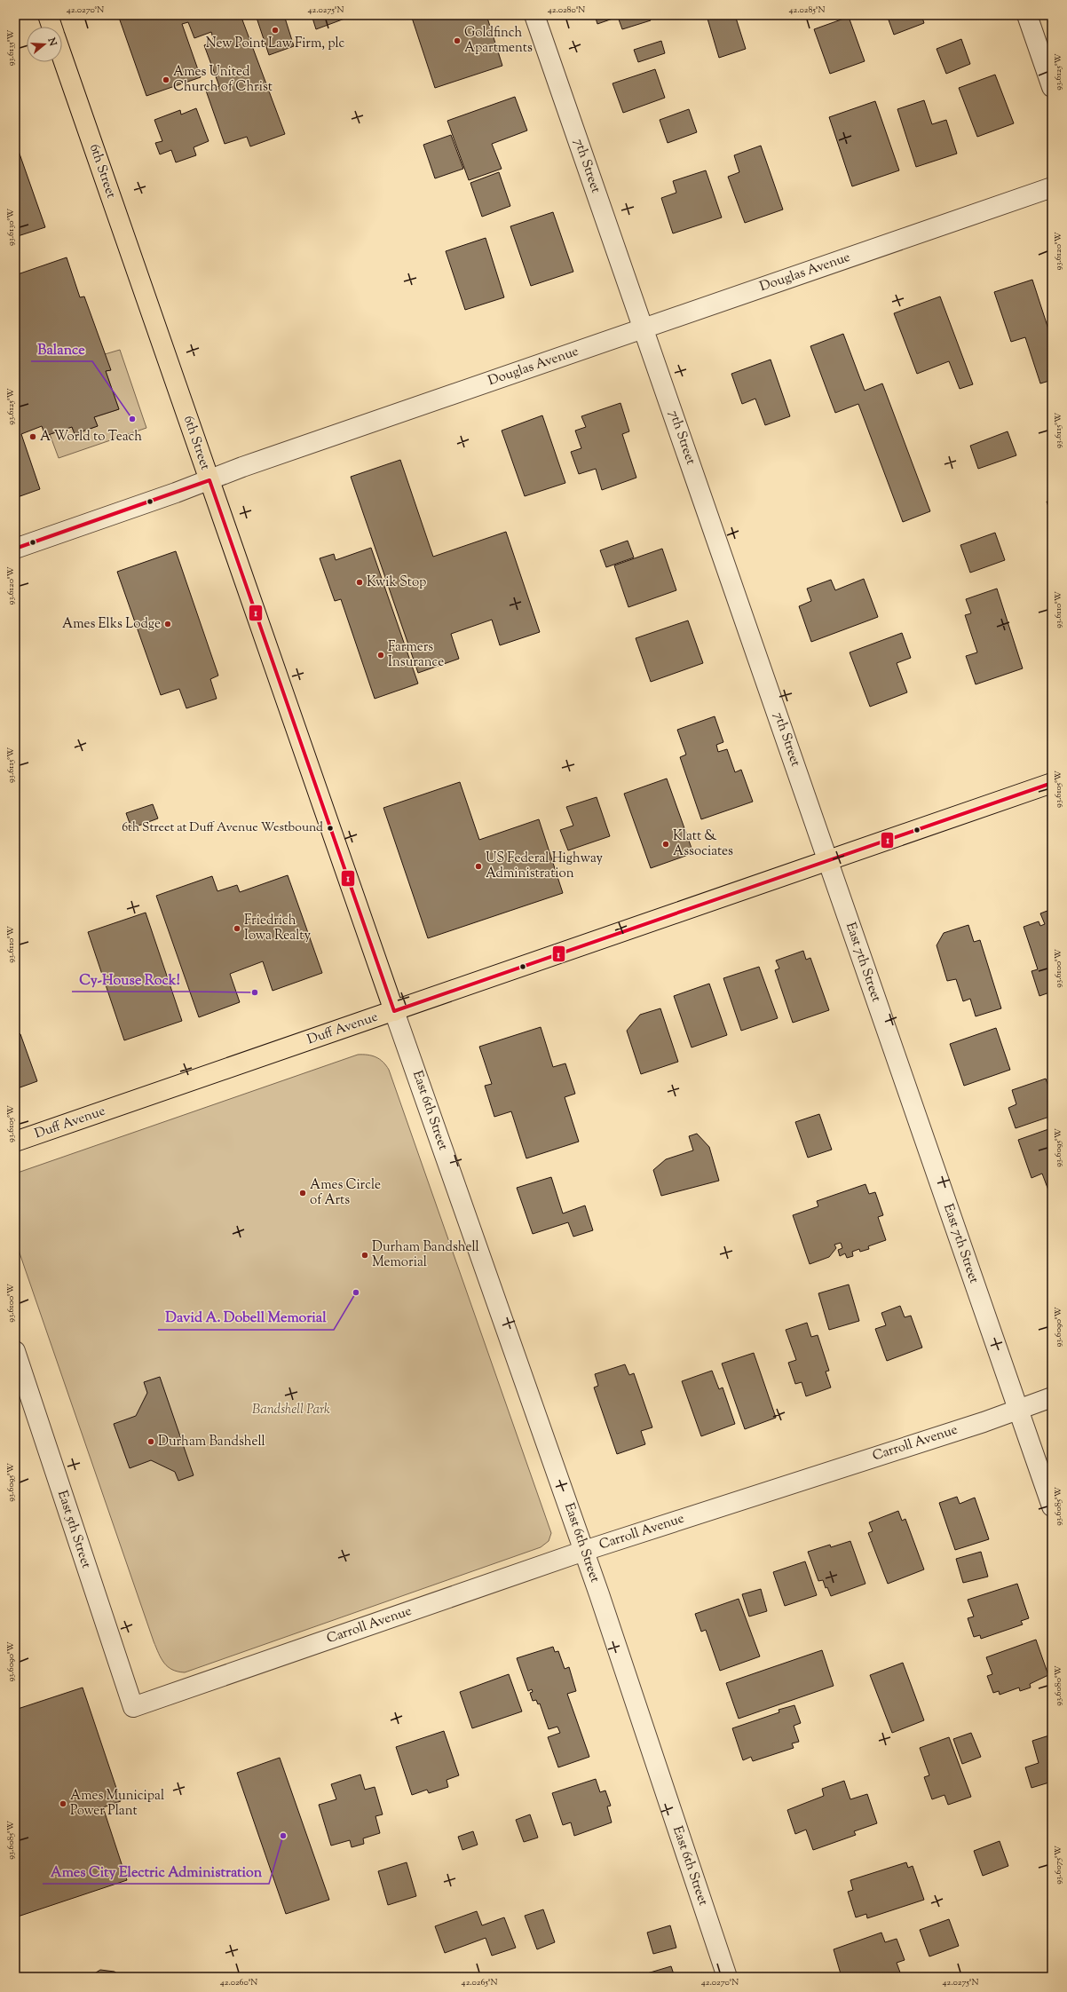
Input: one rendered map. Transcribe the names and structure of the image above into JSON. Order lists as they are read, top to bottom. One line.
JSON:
{"streets":{"main road":["6th Street","Duff Avenue"],"street":["7th Street","Douglas Avenue","East 7th Street","East 6th Street","Carroll Avenue","East 5th Street"]},"crossings":[["7th Street","Douglas Avenue"],["7th Street","East 7th Street"],["7th Street","Duff Avenue"],["6th Street","Douglas Avenue"],["6th Street","Duff Avenue"],["6th Street","East 6th Street"],["East 7th Street","Duff Avenue"],["East 7th Street","Carroll Avenue"],["Duff Avenue","East 6th Street"],["East 6th Street","Carroll Avenue"],["Carroll Avenue","East 5th Street"]],"parks":["Bandshell Park"],"places":["New Point Law Firm, plc","Goldfinch Apartments","Ames United Church of Christ","Balance","A World to Teach","Kwik Stop","Ames Elks Lodge","Farmers Insurance","6th Street at Duff Avenue Westbound","Klatt & Associates","US Federal Highway Administration","Friedrich Iowa Realty","Cy-House Rock!","Ames Circle of Arts","Durham Bandshell Memorial","David A. Dobell Memorial","Durham Bandshell","Ames Municipal Power Plant","Ames City Electric Administration"],"lines":["transit line 1"],"north":"right","coordinates":["42.0270°N","42.0275°N","42.0280°N","42.0285°N","93.6135°W","93.6125°W","93.6130°W","93.6120°W","93.6115°W","93.6110°W","93.6105°W","93.6100°W","93.6095°W","93.6090°W","93.6085°W","93.6080°W","93.6075°W","42.0260°N","42.0265°N"]}
